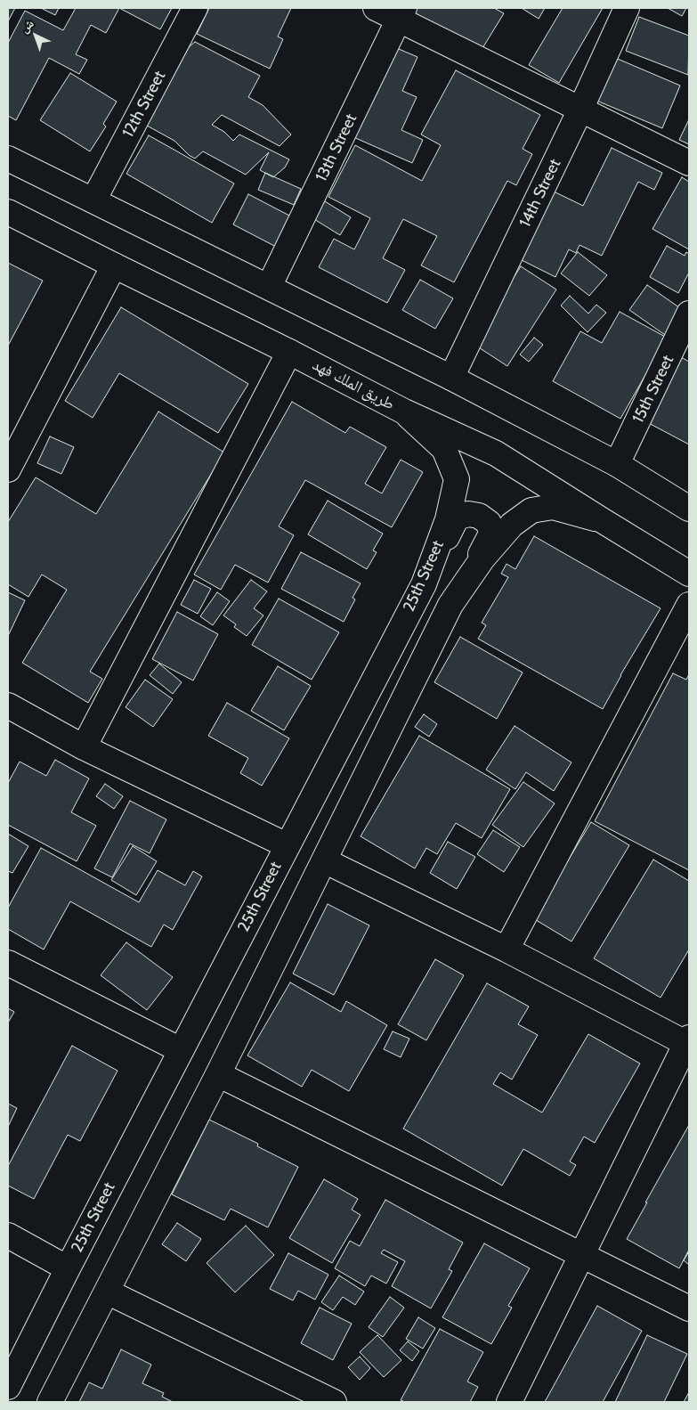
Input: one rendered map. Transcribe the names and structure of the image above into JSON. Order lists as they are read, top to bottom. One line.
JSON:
{"streets":{"main road":["12th Street","13th Street","14th Street","طريق الملك فهد","15th Street","25th Street"]},"crossings":[["طريق الملك فهد","25th Street"]],"north":"top left"}
